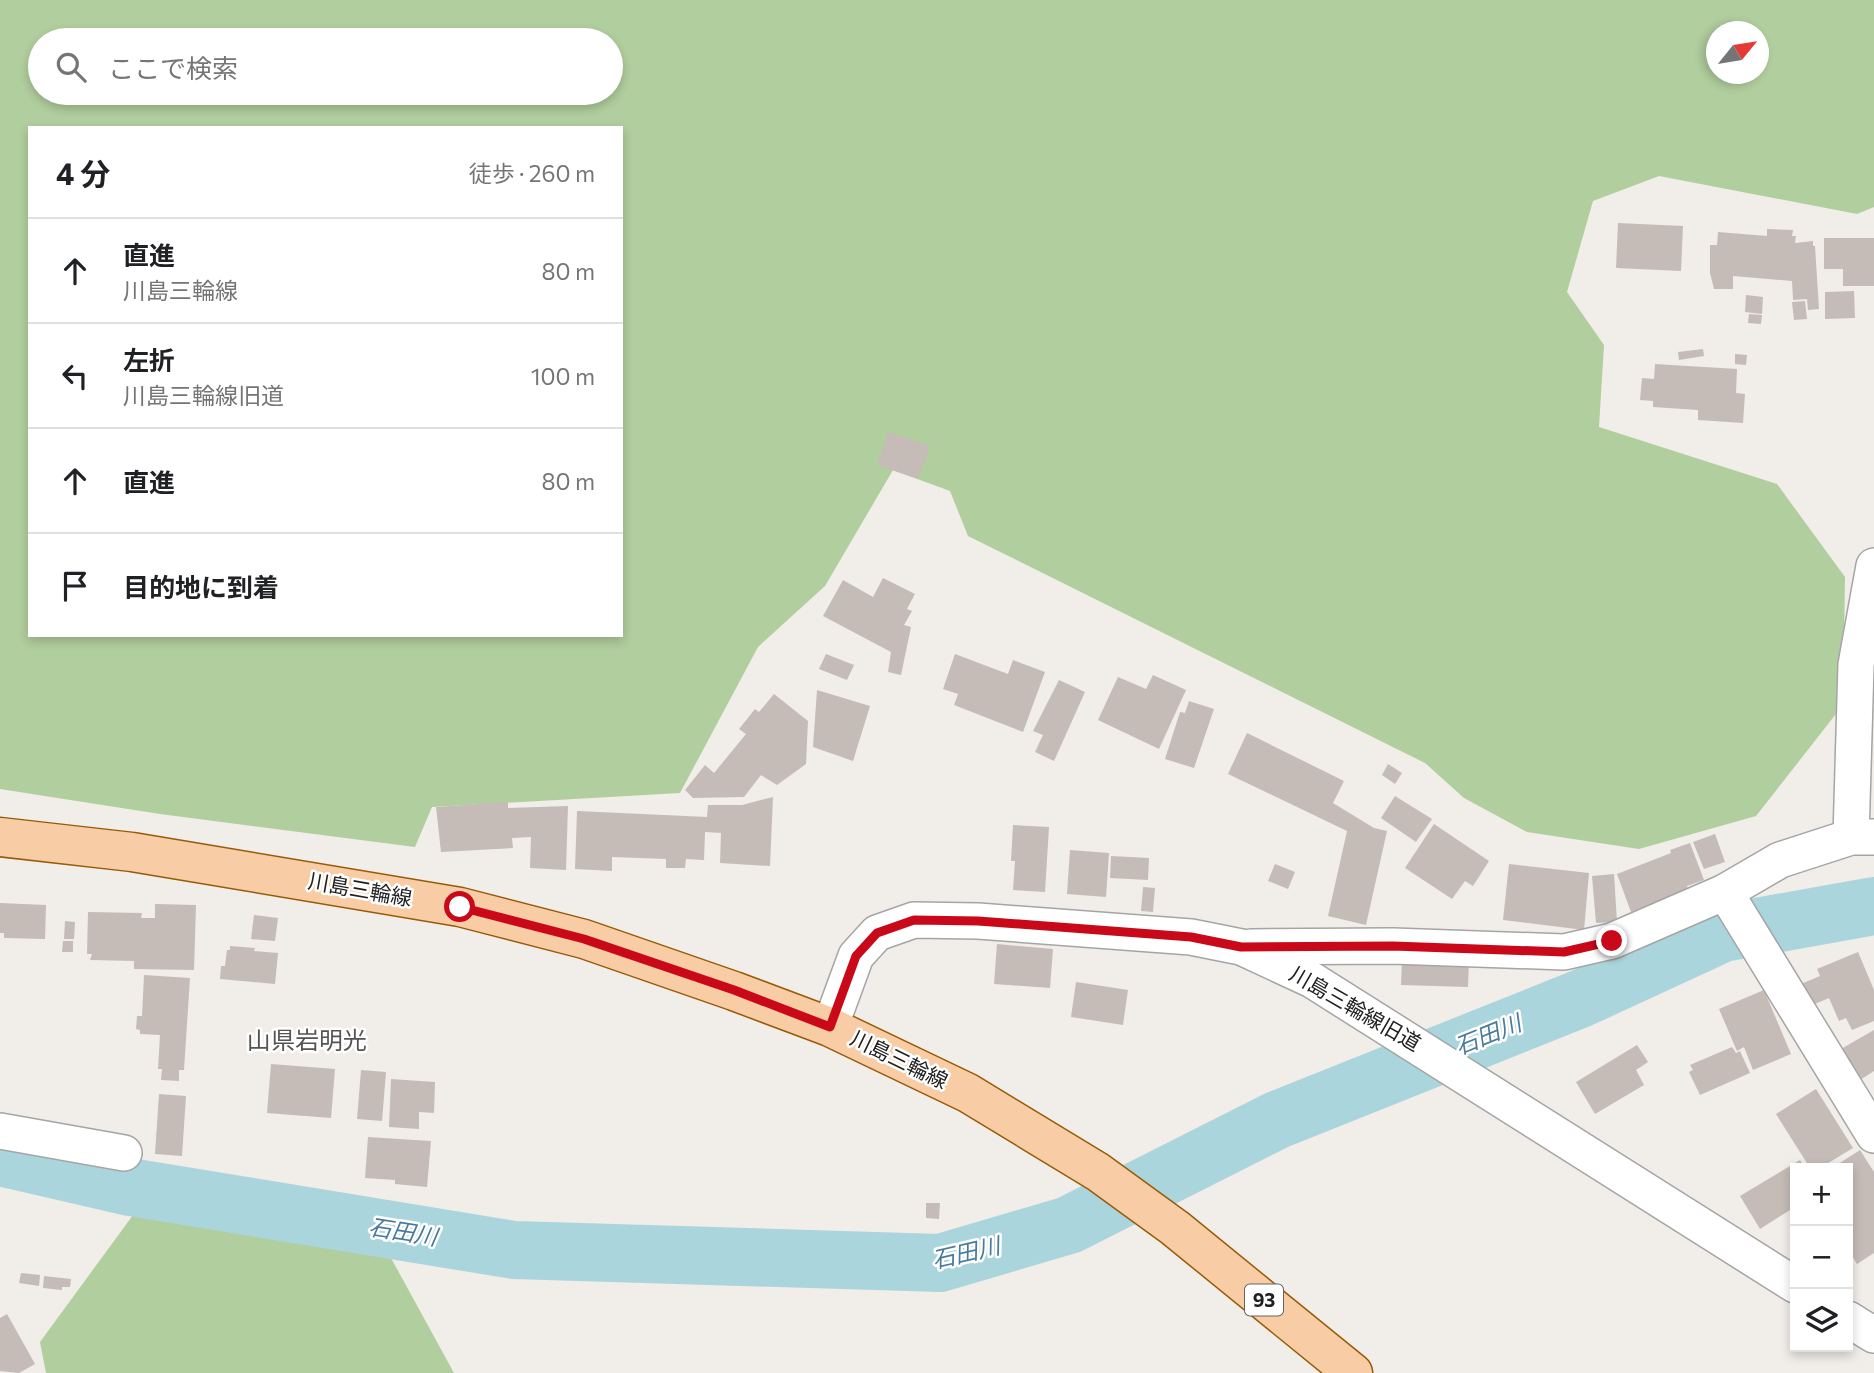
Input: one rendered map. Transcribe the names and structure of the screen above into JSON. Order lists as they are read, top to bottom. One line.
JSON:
{"streets":{"main road":["川島三輪線","93"],"street":["川島三輪線旧道"]},"crossings":[["川島三輪線","川島三輪線旧道"]],"districts":["山県岩明光"],"water":["石田川"],"north":"top right","page":{"search":"ここで検索","heading":["4 分","徒歩 · 260 m"],"list":[["直進","川島三輪線","80 m"],["左折","川島三輪線旧道","100 m"],["直進","80 m"],"目的地に到着"],"map_buttons":["+","−"]}}
